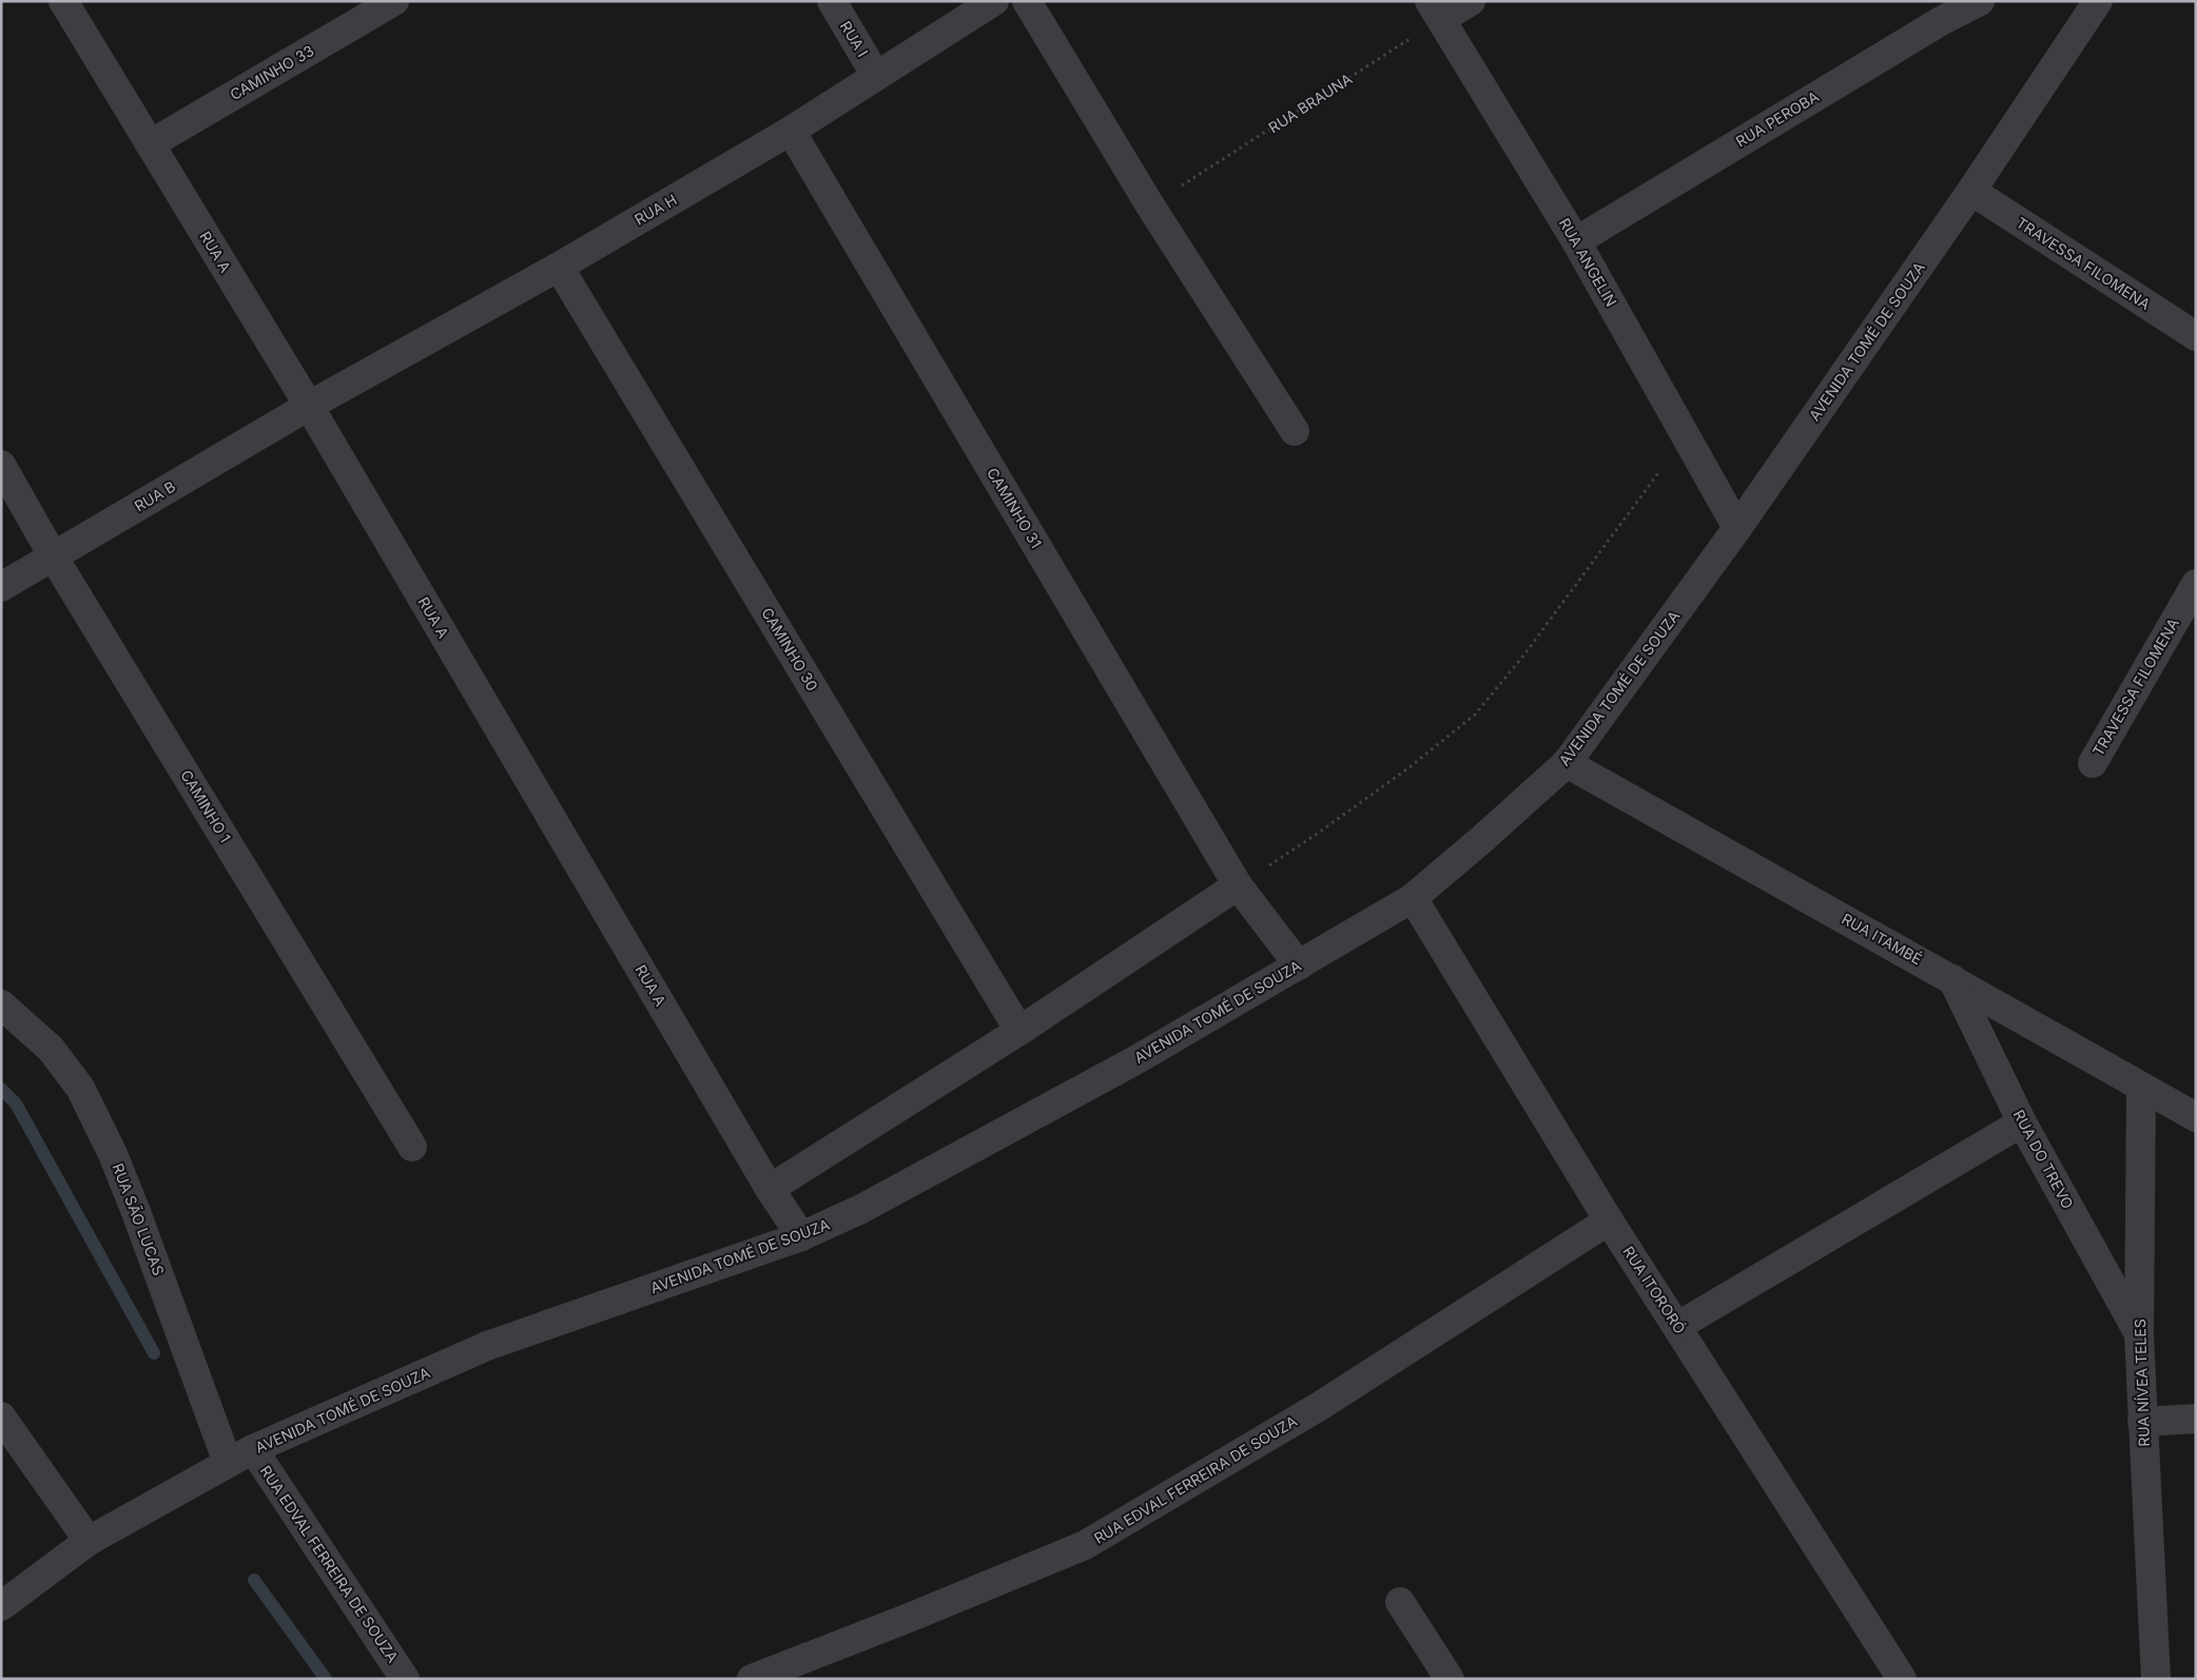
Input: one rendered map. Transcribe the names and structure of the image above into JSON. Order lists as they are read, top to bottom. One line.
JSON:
{"streets":{"street":["RUA I","CAMINHO 33","RUA PEROBA","RUA H","RUA A","RUA ANGELIN","TRAVESSA FILOMENA","AVENIDA TOMÉ DE SOUZA","RUA B","CAMINHO 31","CAMINHO 30","CAMINHO 1","RUA ITAMBÉ","RUA DO TREVO","RUA SÃO LUCAS","RUA ITORORÓ","RUA NÍVEA TELES","RUA EDVAL FERREIRA DE SOUZA"],"path":["RUA BRAUNA"]},"crossings":[["RUA I","RUA H"],["CAMINHO 33","RUA A"],["RUA BRAUNA","RUA ANGELIN"],["RUA PEROBA","RUA ANGELIN"],["RUA H","RUA A"],["RUA H","RUA B"],["RUA H","CAMINHO 31"],["RUA H","CAMINHO 30"],["RUA A","AVENIDA TOMÉ DE SOUZA"],["RUA A","RUA B"],["RUA ANGELIN","AVENIDA TOMÉ DE SOUZA"],["TRAVESSA FILOMENA","AVENIDA TOMÉ DE SOUZA"],["AVENIDA TOMÉ DE SOUZA","CAMINHO 31"],["AVENIDA TOMÉ DE SOUZA","RUA ITAMBÉ"],["AVENIDA TOMÉ DE SOUZA","RUA SÃO LUCAS"],["AVENIDA TOMÉ DE SOUZA","RUA ITORORÓ"],["AVENIDA TOMÉ DE SOUZA","RUA EDVAL FERREIRA DE SOUZA"],["RUA B","CAMINHO 1"],["RUA ITAMBÉ","RUA DO TREVO"],["RUA ITAMBÉ","RUA NÍVEA TELES"],["RUA DO TREVO","RUA NÍVEA TELES"],["RUA ITORORÓ","RUA EDVAL FERREIRA DE SOUZA"]]}
